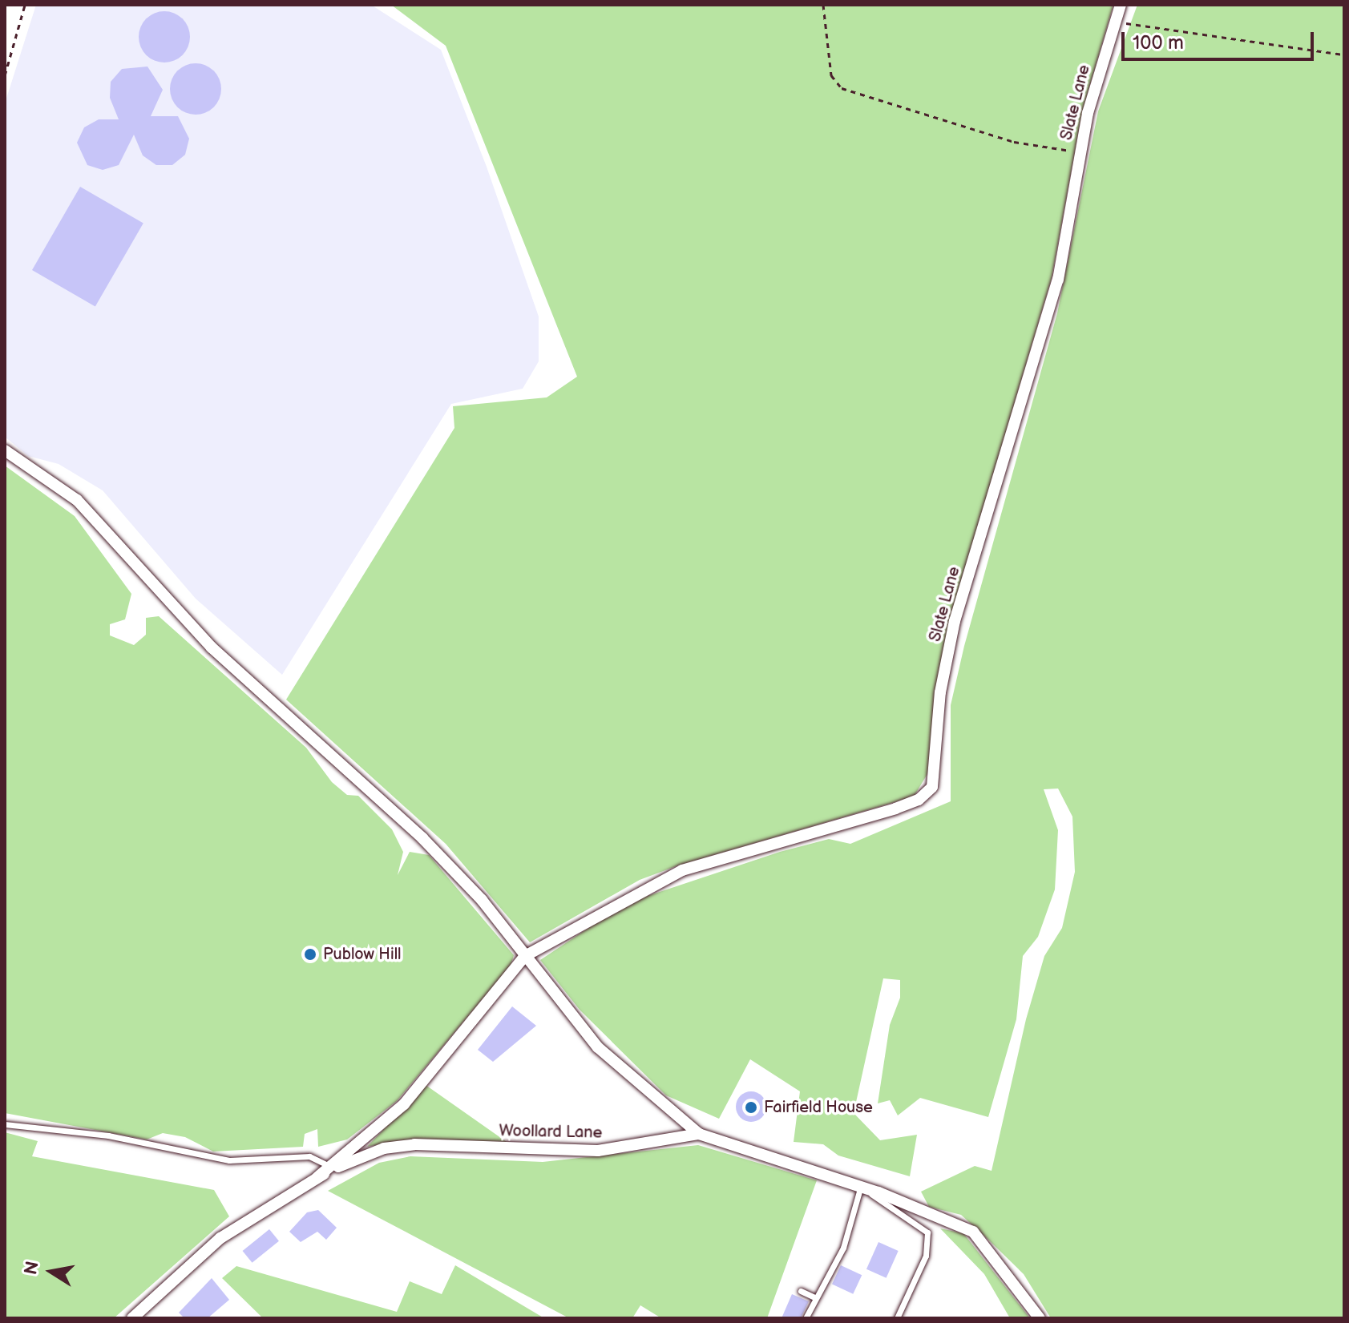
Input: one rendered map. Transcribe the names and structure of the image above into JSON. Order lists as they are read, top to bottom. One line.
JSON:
{"streets":{"street":["Slate Lane","Woollard Lane"]},"places":["Publow Hill","Fairfield House"],"scale_bar":"100 m","north":"left"}
